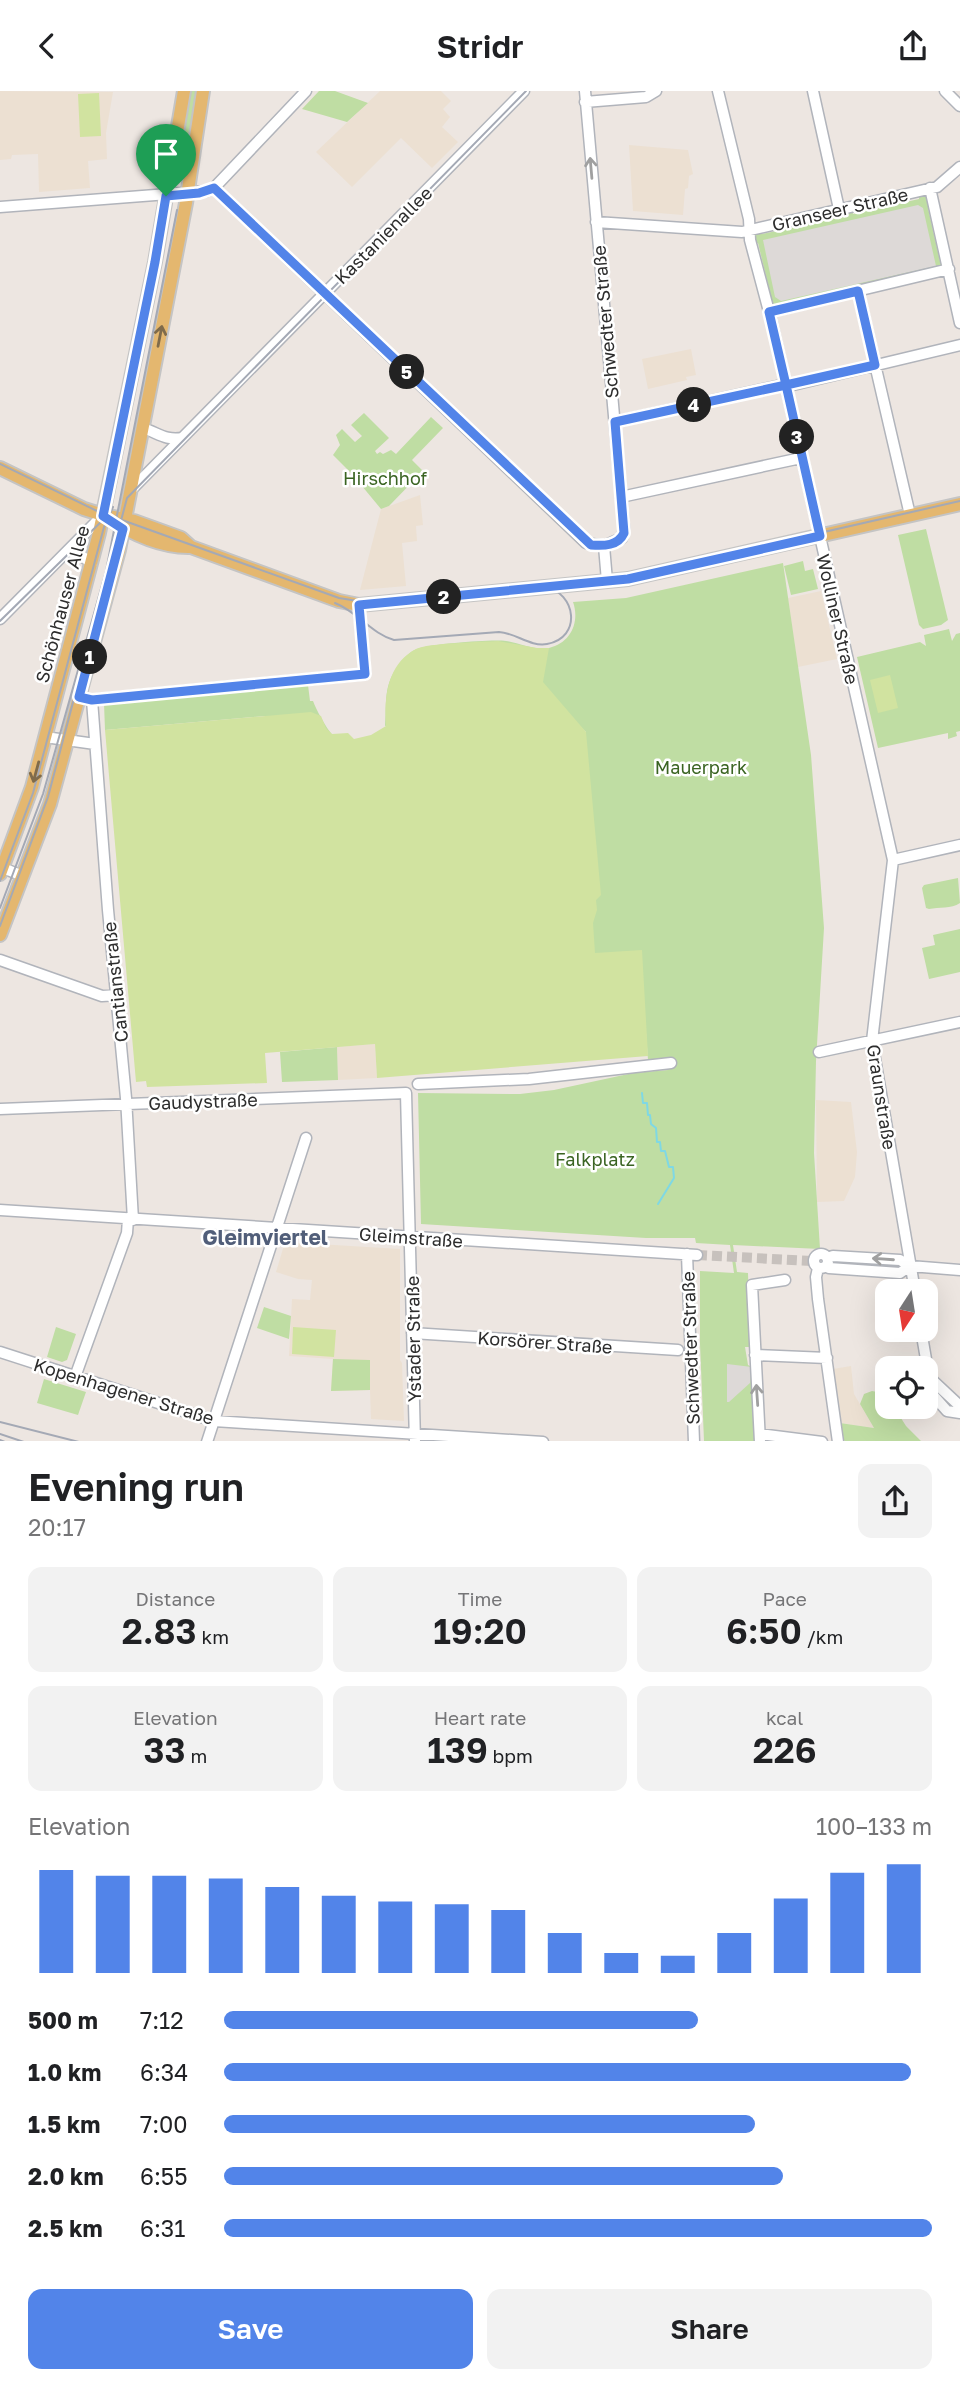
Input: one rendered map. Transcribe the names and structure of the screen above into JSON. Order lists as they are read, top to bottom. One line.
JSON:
{"streets":{"main road":["Schönhauser Allee"],"street":["Granseer Straße","Kastanienallee","Schwedter Straße","Wolliner Straße","Cantianstraße","Graunstraße","Gaudystraße","Gleimstraße","Ystader Straße","Korsörer Straße","Kopenhagener Straße"]},"crossings":[["Granseer Straße","Schwedter Straße"],["Granseer Straße","Wolliner Straße"],["Schwedter Straße","Gleimstraße"],["Wolliner Straße","Graunstraße"],["Cantianstraße","Gaudystraße"],["Cantianstraße","Gleimstraße"],["Cantianstraße","Kopenhagener Straße"],["Gaudystraße","Ystader Straße"],["Gleimstraße","Ystader Straße"],["Ystader Straße","Korsörer Straße"],["Ystader Straße","Kopenhagener Straße"]],"districts":["Gleimviertel"],"parks":["Hirschhof","Mauerpark","Falkplatz"],"north":"bottom","page":{"header":"Stridr","pins":["5","4","3","2","1"],"heading":["Evening run","20:17"],"stats":[["Distance","2.83 km"],["Time","19:20"],["Pace","6:50 /km"],["Elevation","33 m"],["Heart rate","139 bpm"],["kcal","226"]],"chart":["Elevation","100–133 m"],"list":[{"name":"500 m","note":"7:12"},{"name":"1.0 km","note":"6:34"},{"name":"1.5 km","note":"7:00"},{"name":"2.0 km","note":"6:55"},{"name":"2.5 km","note":"6:31"}],"buttons":["Save","Share"]}}
